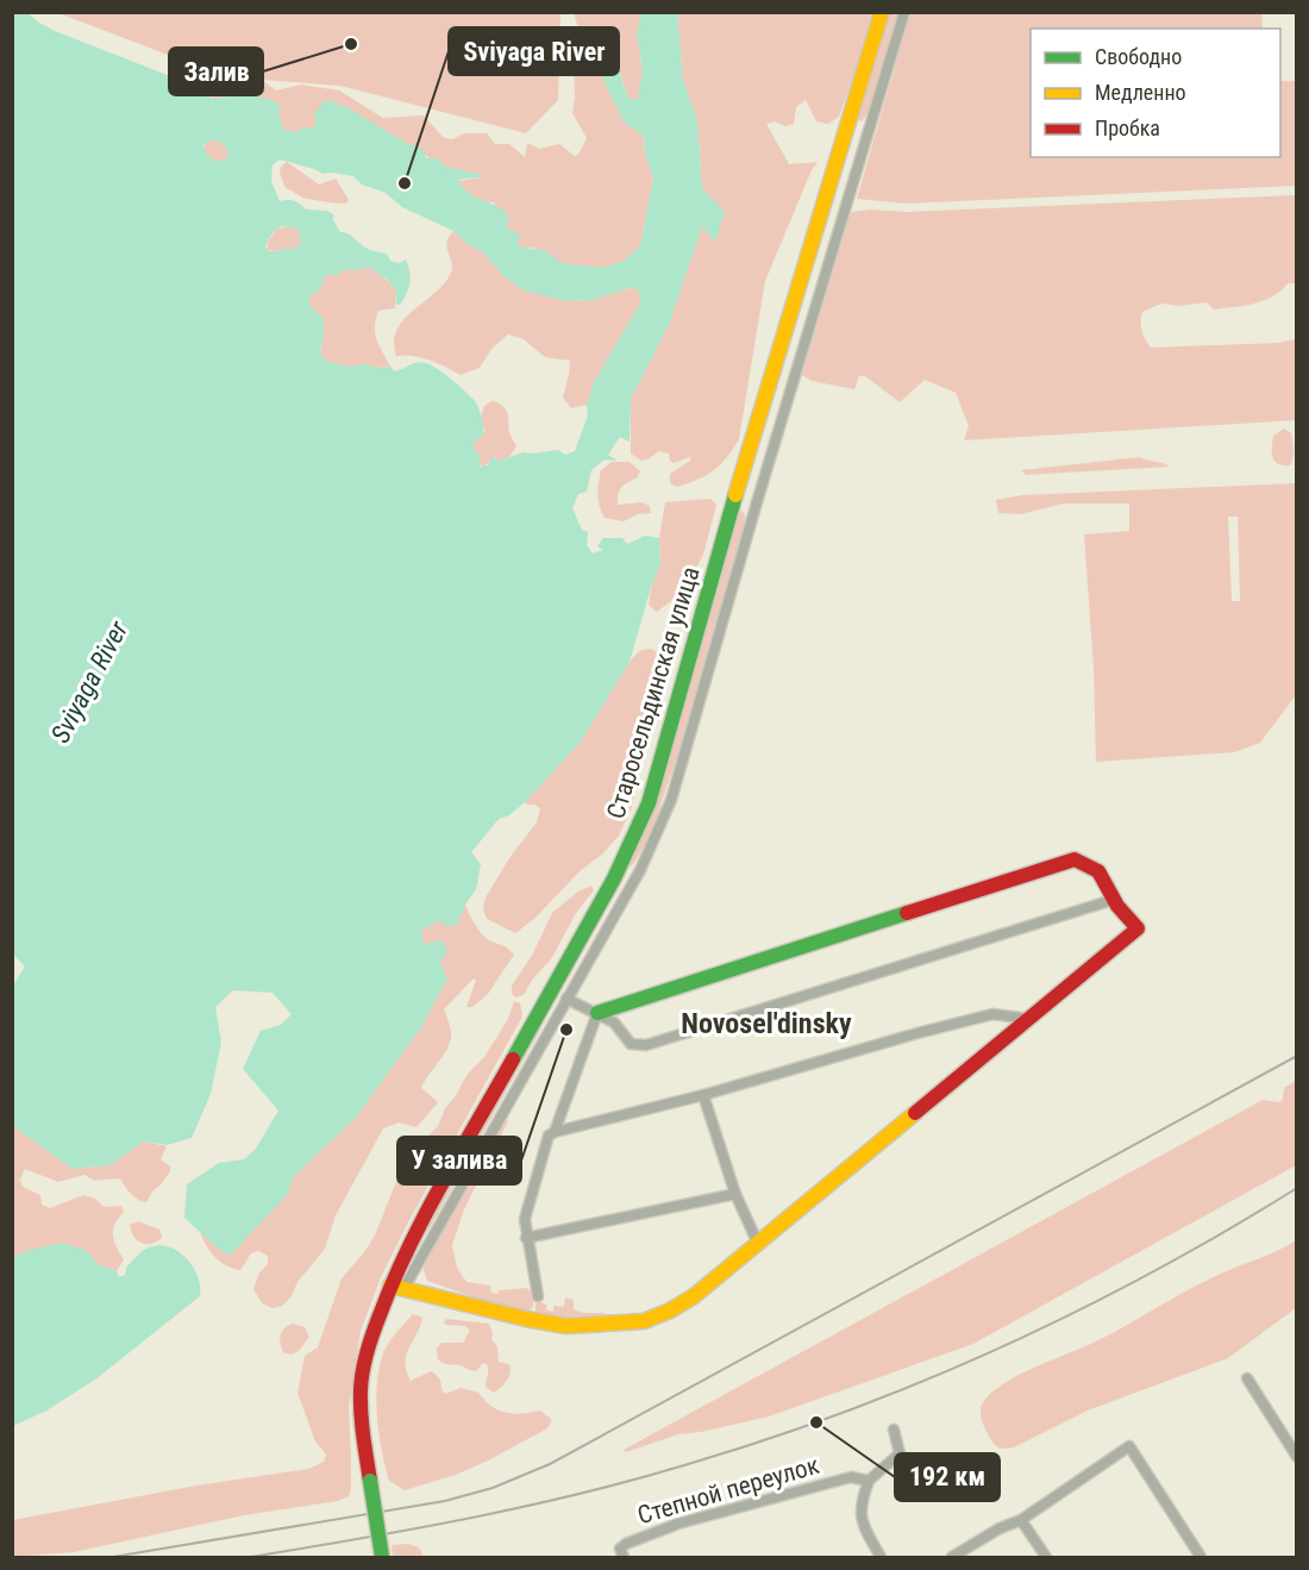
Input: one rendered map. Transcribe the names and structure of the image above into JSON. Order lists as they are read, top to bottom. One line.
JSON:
{"streets":{"main road":["Старосельдинская улица"],"street":["Степной переулок"]},"districts":["Novosel'dinsky"],"water":["Sviyaga River"],"places":["Залив","Sviyaga River","У залива","192 км"],"legend":["Свободно","Медленно","Пробка"]}
